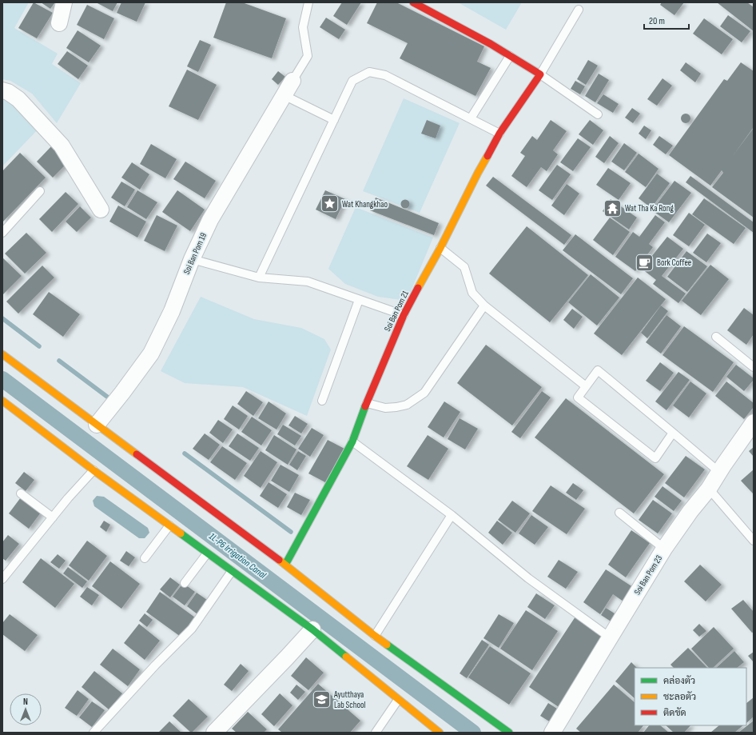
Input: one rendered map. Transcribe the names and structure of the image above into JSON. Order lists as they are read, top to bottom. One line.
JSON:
{"streets":{"street":["Soi Ban Pom 19","Soi Ban Pom 21","Soi Ban Pom 23"]},"water":["1L-P6 Irrigation Canal"],"places":{"place":["Wat Khangkhao"],"temple":["Wat Tha Ka Rong"],"cafe":["Bork Coffee"],"school or university":["Ayutthaya Lab School"]},"legend":["คล่องตัว","ชะลอตัว","ติดขัด"],"scale_bar":"20 m","north":"top"}
